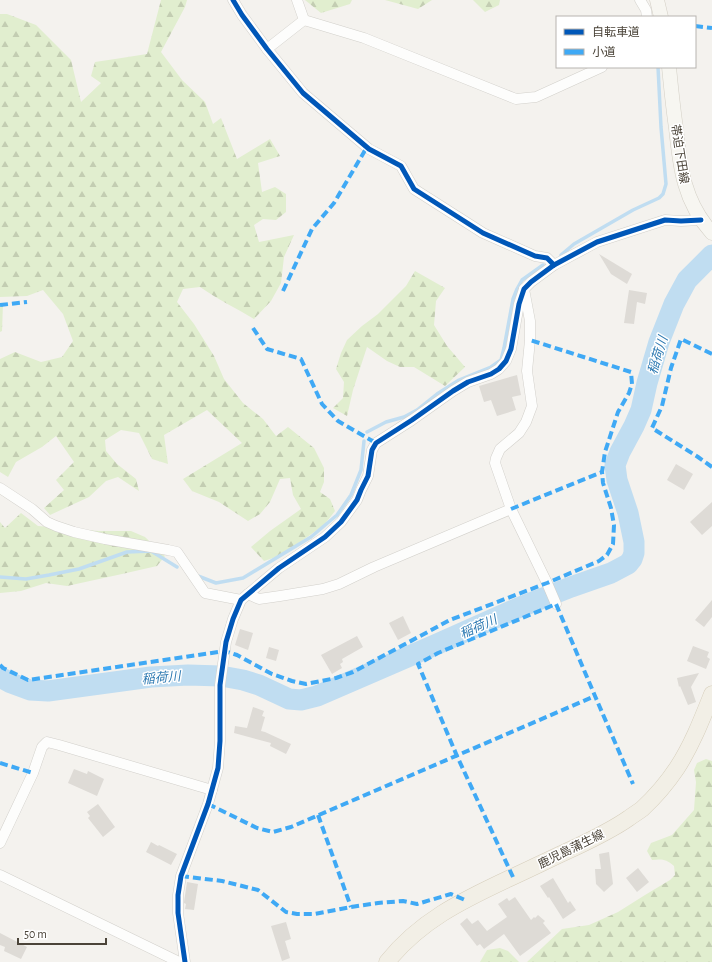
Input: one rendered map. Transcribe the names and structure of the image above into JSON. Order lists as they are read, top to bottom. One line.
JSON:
{"streets":{"main road":["帯迫下田線","鹿児島蒲生線"]},"water":["稲荷川"],"legend":["自転車道","小道"],"scale_bar":"50 m"}
